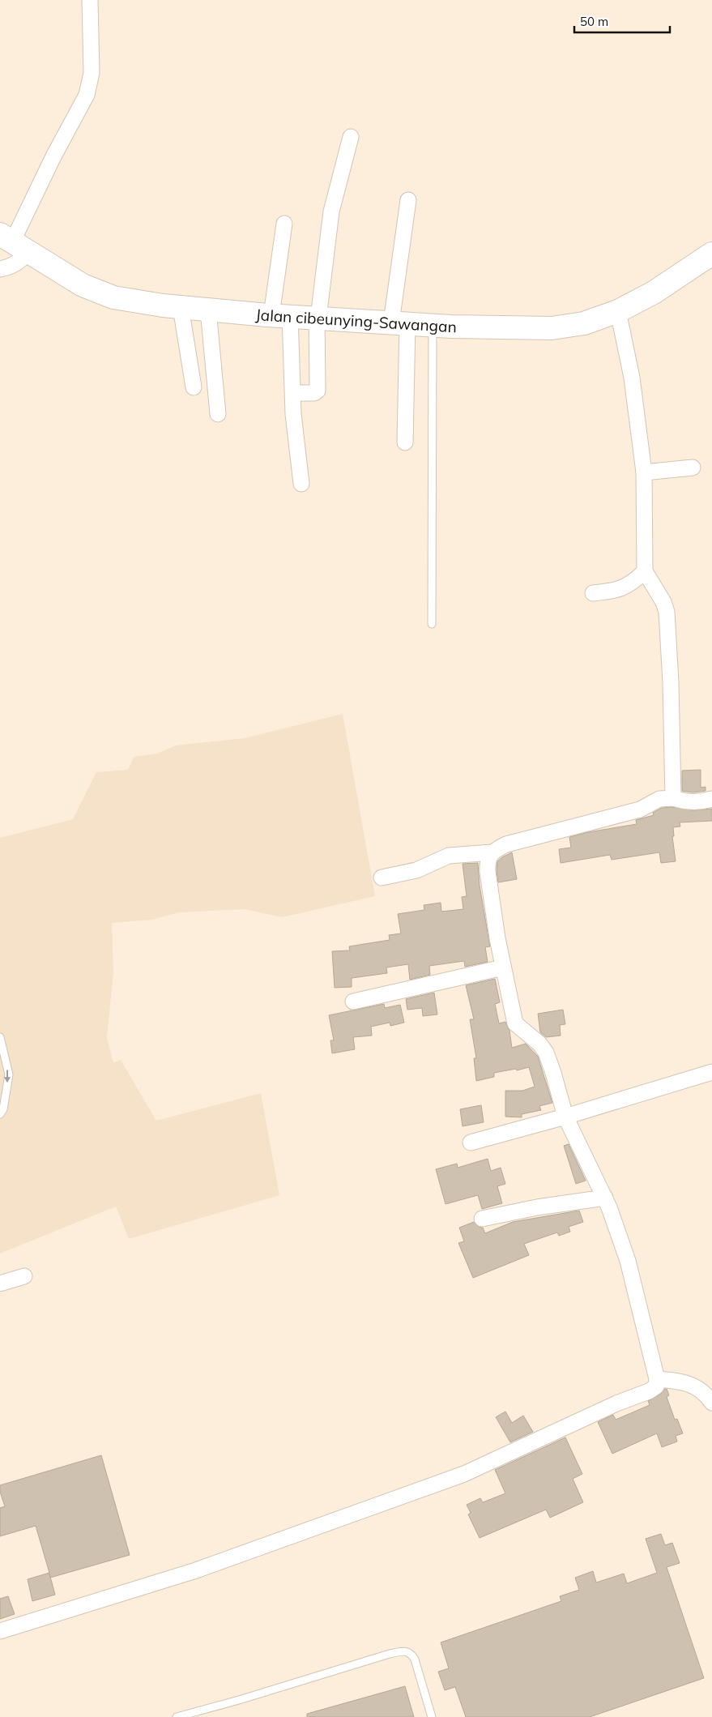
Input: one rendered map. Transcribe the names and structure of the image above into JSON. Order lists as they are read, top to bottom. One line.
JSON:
{"streets":{"main road":["Jalan cibeunying-Sawangan"]},"scale_bar":"50 m"}
